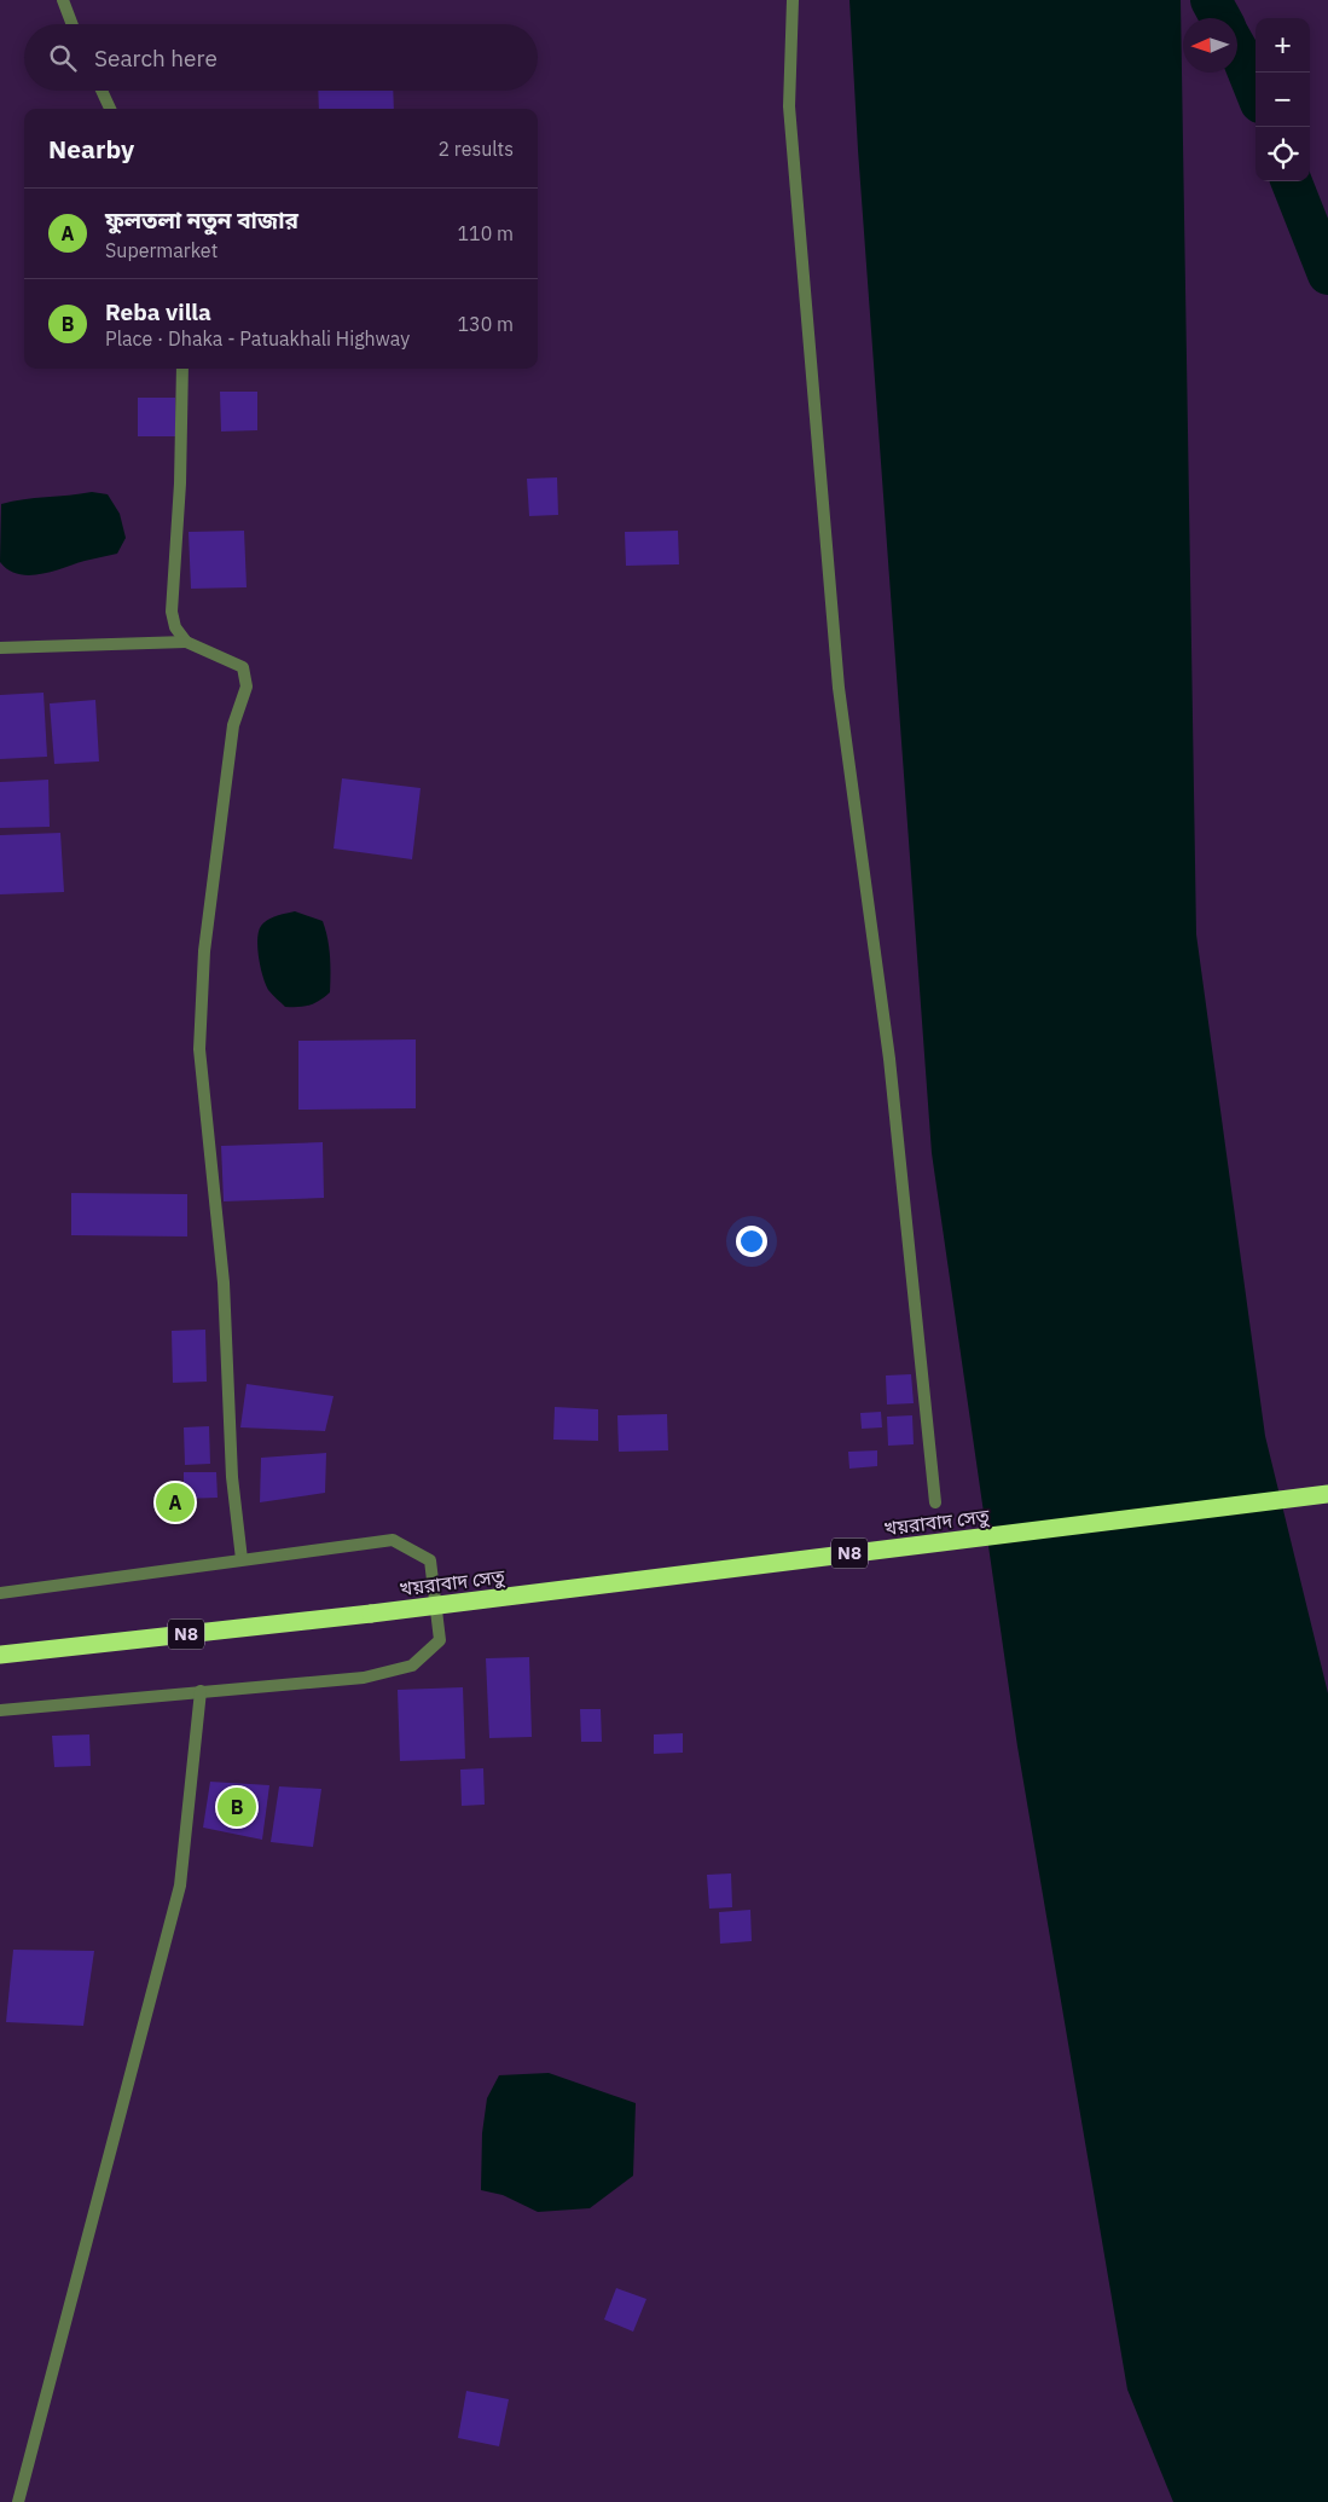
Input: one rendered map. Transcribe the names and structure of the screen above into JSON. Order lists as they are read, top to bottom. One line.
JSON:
{"streets":{"highway":["খয়রাবাদ সেতু","N8"]},"north":"left","page":{"map_buttons":["+","−"],"search":"Search here","heading":["Nearby","2 results"],"list":[{"mark":"A","name":"ফুলতলা নতুন বাজার","note":"Supermarket","value":"110 m"},{"mark":"B","name":"Reba villa","note":"Place · Dhaka - Patuakhali Highway","value":"130 m"}],"pins":["A","B"]}}
